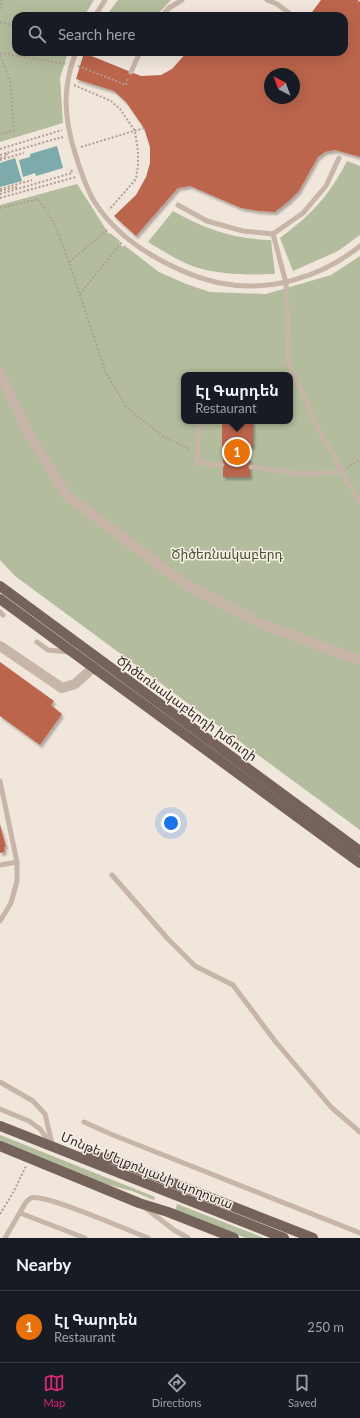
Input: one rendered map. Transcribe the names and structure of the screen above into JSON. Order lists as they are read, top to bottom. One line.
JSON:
{"streets":{"main road":["Ծիծեռնակաբերդի խճուղի","Մոնթե Մելքոնյանի պողոտա"]},"parks":["Ծիծեռնակաբերդ"],"north":"top left","page":{"search":"Search here","popup":["Էլ Գարդեն","Restaurant"],"pins":"1","heading":"Nearby","list":[{"mark":"1","name":"Էլ Գարդեն","note":"Restaurant","value":"250 m"}],"nav":["Map","Directions","Saved"]}}
